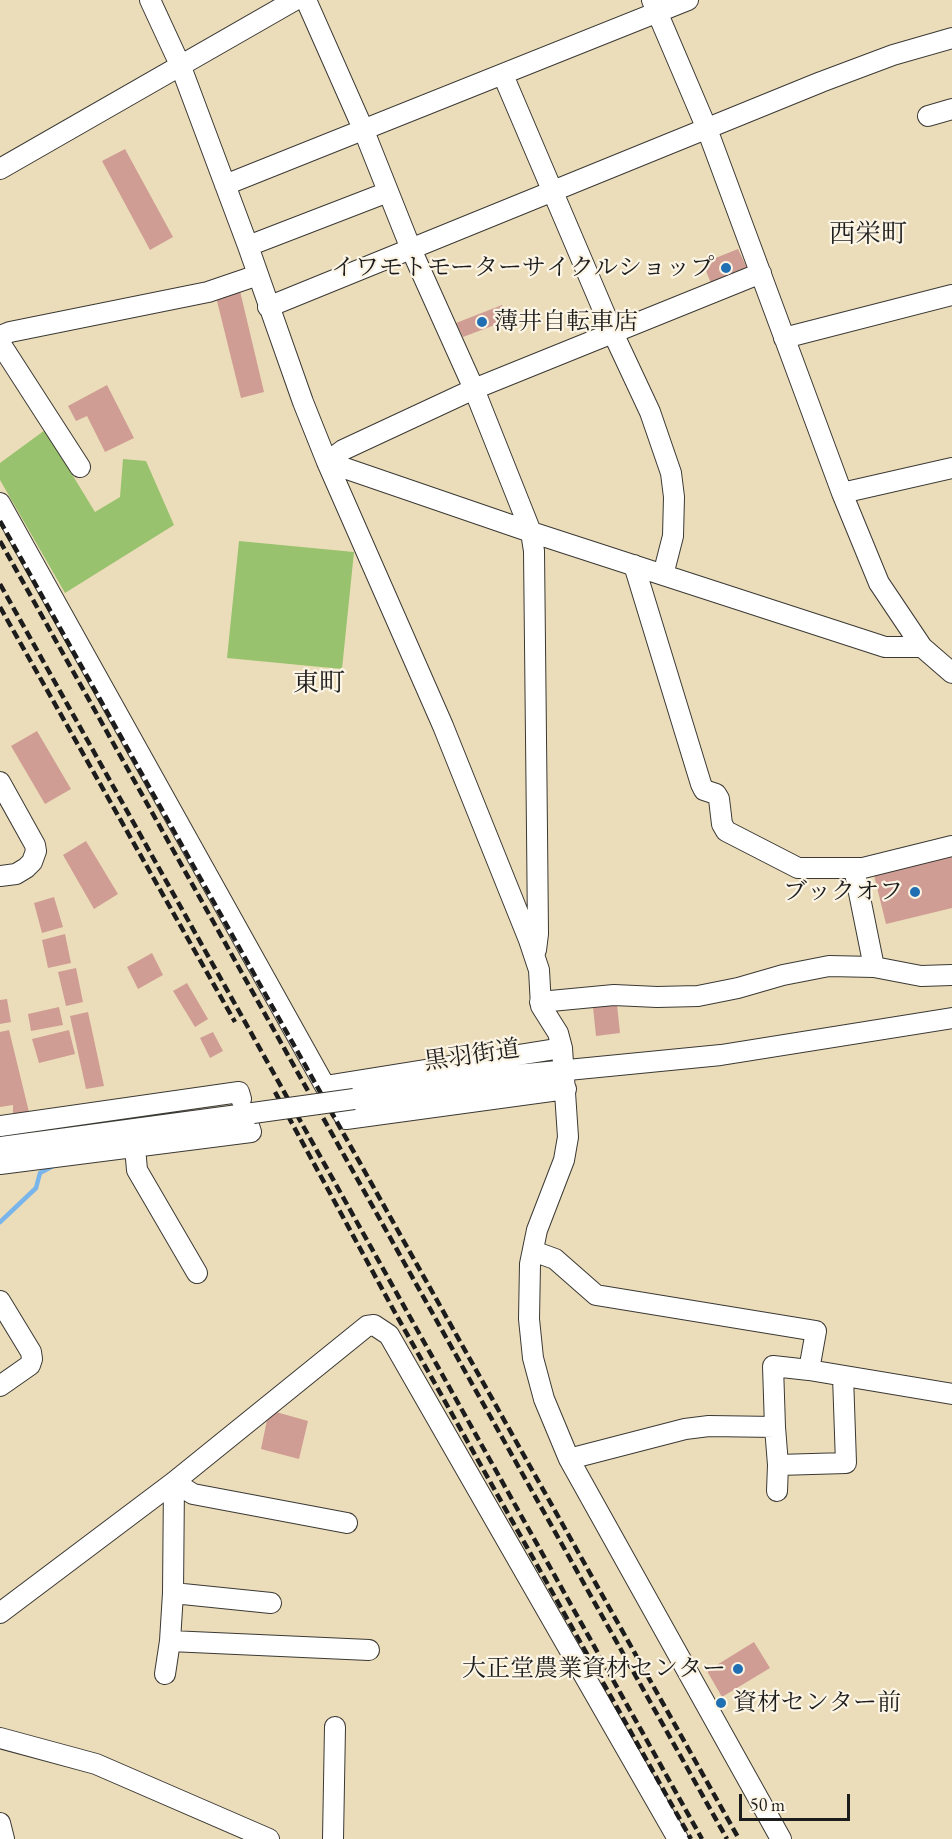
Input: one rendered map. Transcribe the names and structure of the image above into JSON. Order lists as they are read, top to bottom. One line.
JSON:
{"streets":{"street":["黒羽街道"]},"districts":["西栄町","東町"],"places":["イワモトモーターサイクルショップ","薄井自転車店","ブックオフ","大正堂農業資材センター","資材センター前"],"scale_bar":"50 m"}
